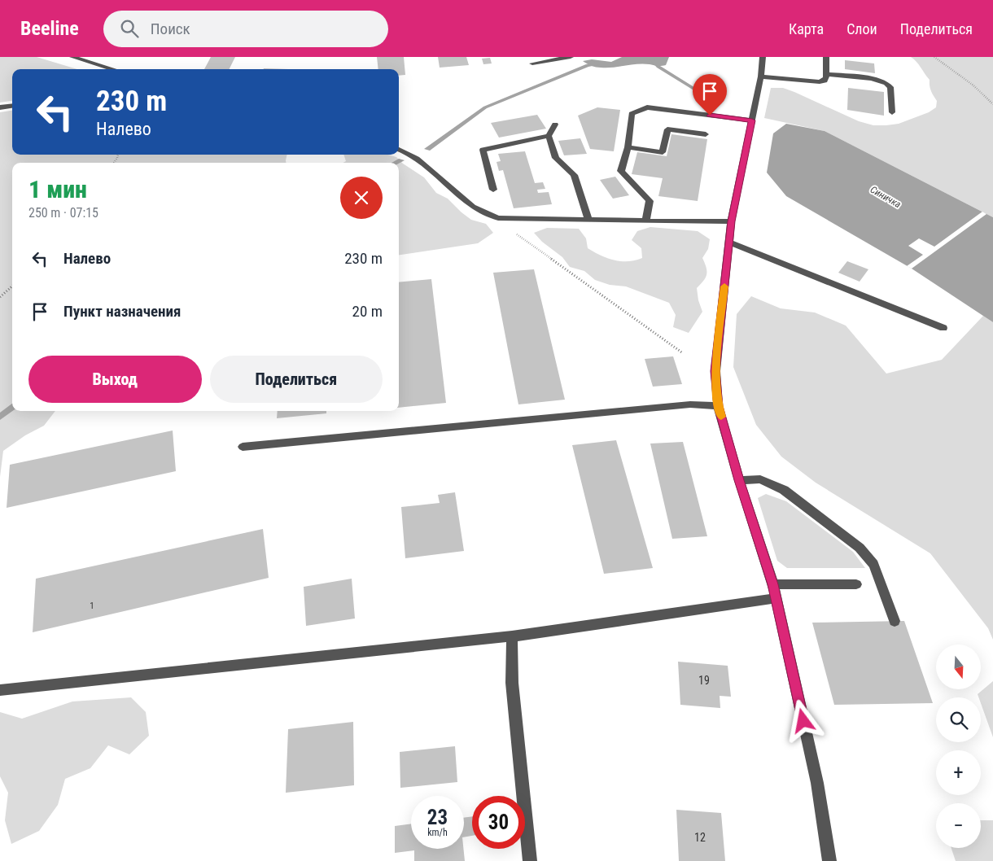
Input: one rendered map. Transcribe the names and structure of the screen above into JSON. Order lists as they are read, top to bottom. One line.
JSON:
{"water":["Синичка"],"house_numbers":["1","19","12"],"north":"bottom","page":{"header":"Beeline","search":"Поиск","nav":["Карта","Слои","Поделиться"],"turn":["230 m","Налево"],"heading":["1 мин","250 m · 07:15"],"list":[{"name":"Налево","value":"230 m"},{"name":"Пункт назначения","value":"20 m"}],"buttons":["Выход","Поделиться"],"map_buttons":["+","−"],"speed":"23 km/h","limit":"30"}}
